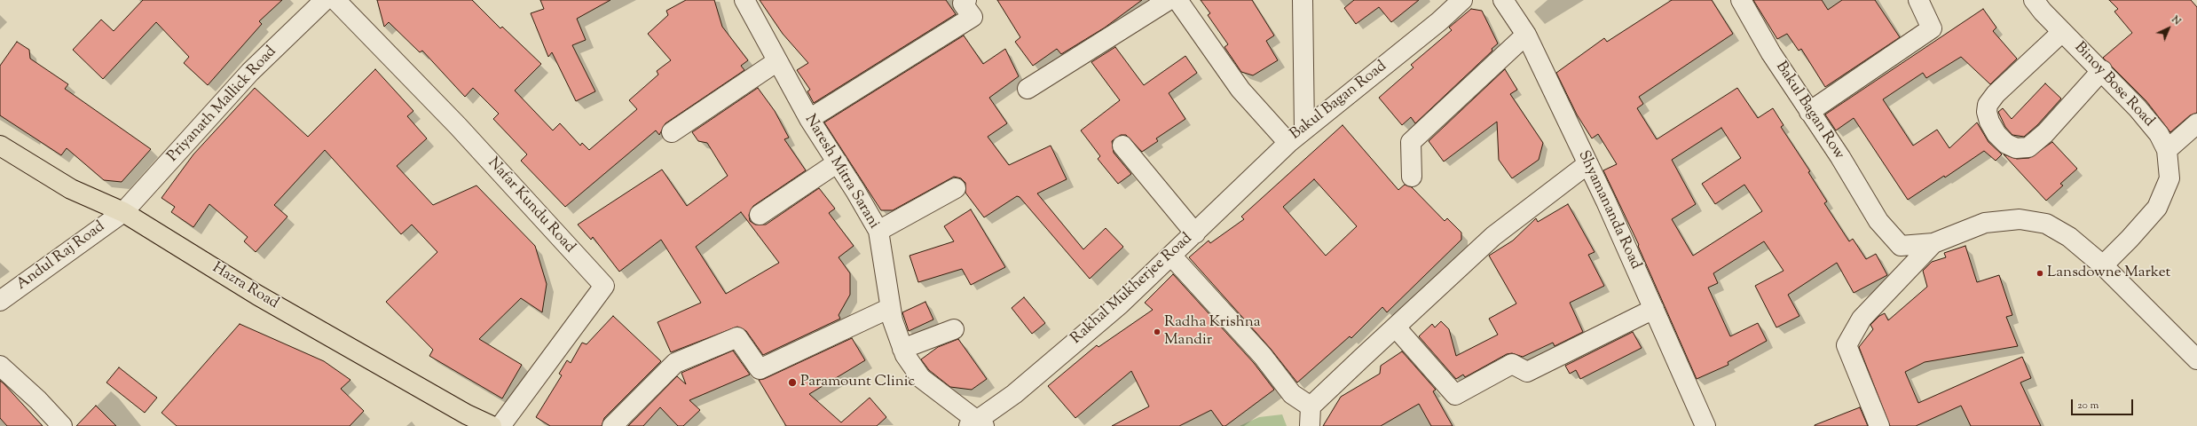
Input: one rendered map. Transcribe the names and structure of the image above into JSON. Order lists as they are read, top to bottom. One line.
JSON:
{"streets":{"main road":["Hazra Road"],"street":["Binoy Bose Road","Bakul Bagan Road","Priyanath Mallick Road","Bakul Bagan Row","Naresh Mitra Sarani","Nafar Kundu Road","Shyamananda Road","Andul Raj Road","Rakhal Mukherjee Road"]},"crossings":[["Bakul Bagan Road","Rakhal Mukherjee Road"],["Priyanath Mallick Road","Andul Raj Road"],["Priyanath Mallick Road","Hazra Road"],["Naresh Mitra Sarani","Rakhal Mukherjee Road"],["Andul Raj Road","Hazra Road"]],"places":["Lansdowne Market","Radha Krishna Mandir","Paramount Clinic"],"scale_bar":"20 m","north":"top right"}
